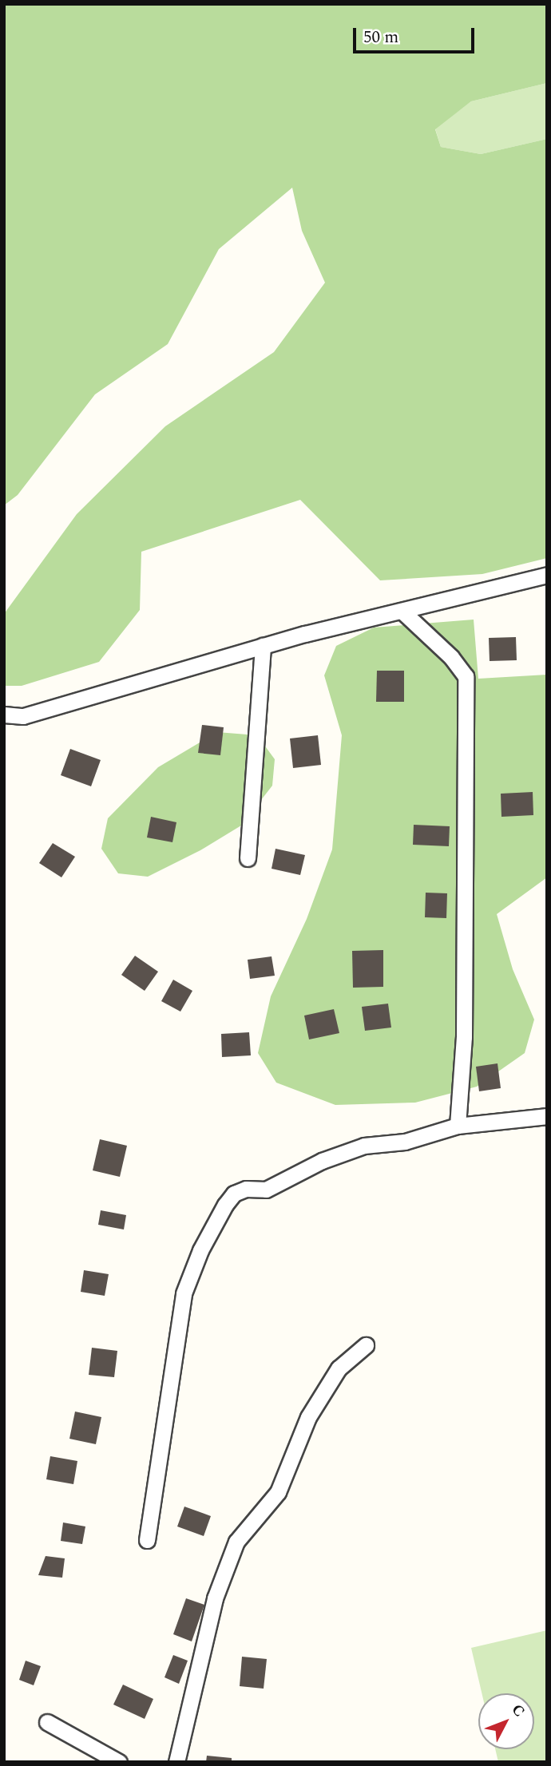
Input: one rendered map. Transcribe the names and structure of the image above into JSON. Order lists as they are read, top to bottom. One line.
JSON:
{"scale_bar":"50 m","north":"top right"}
